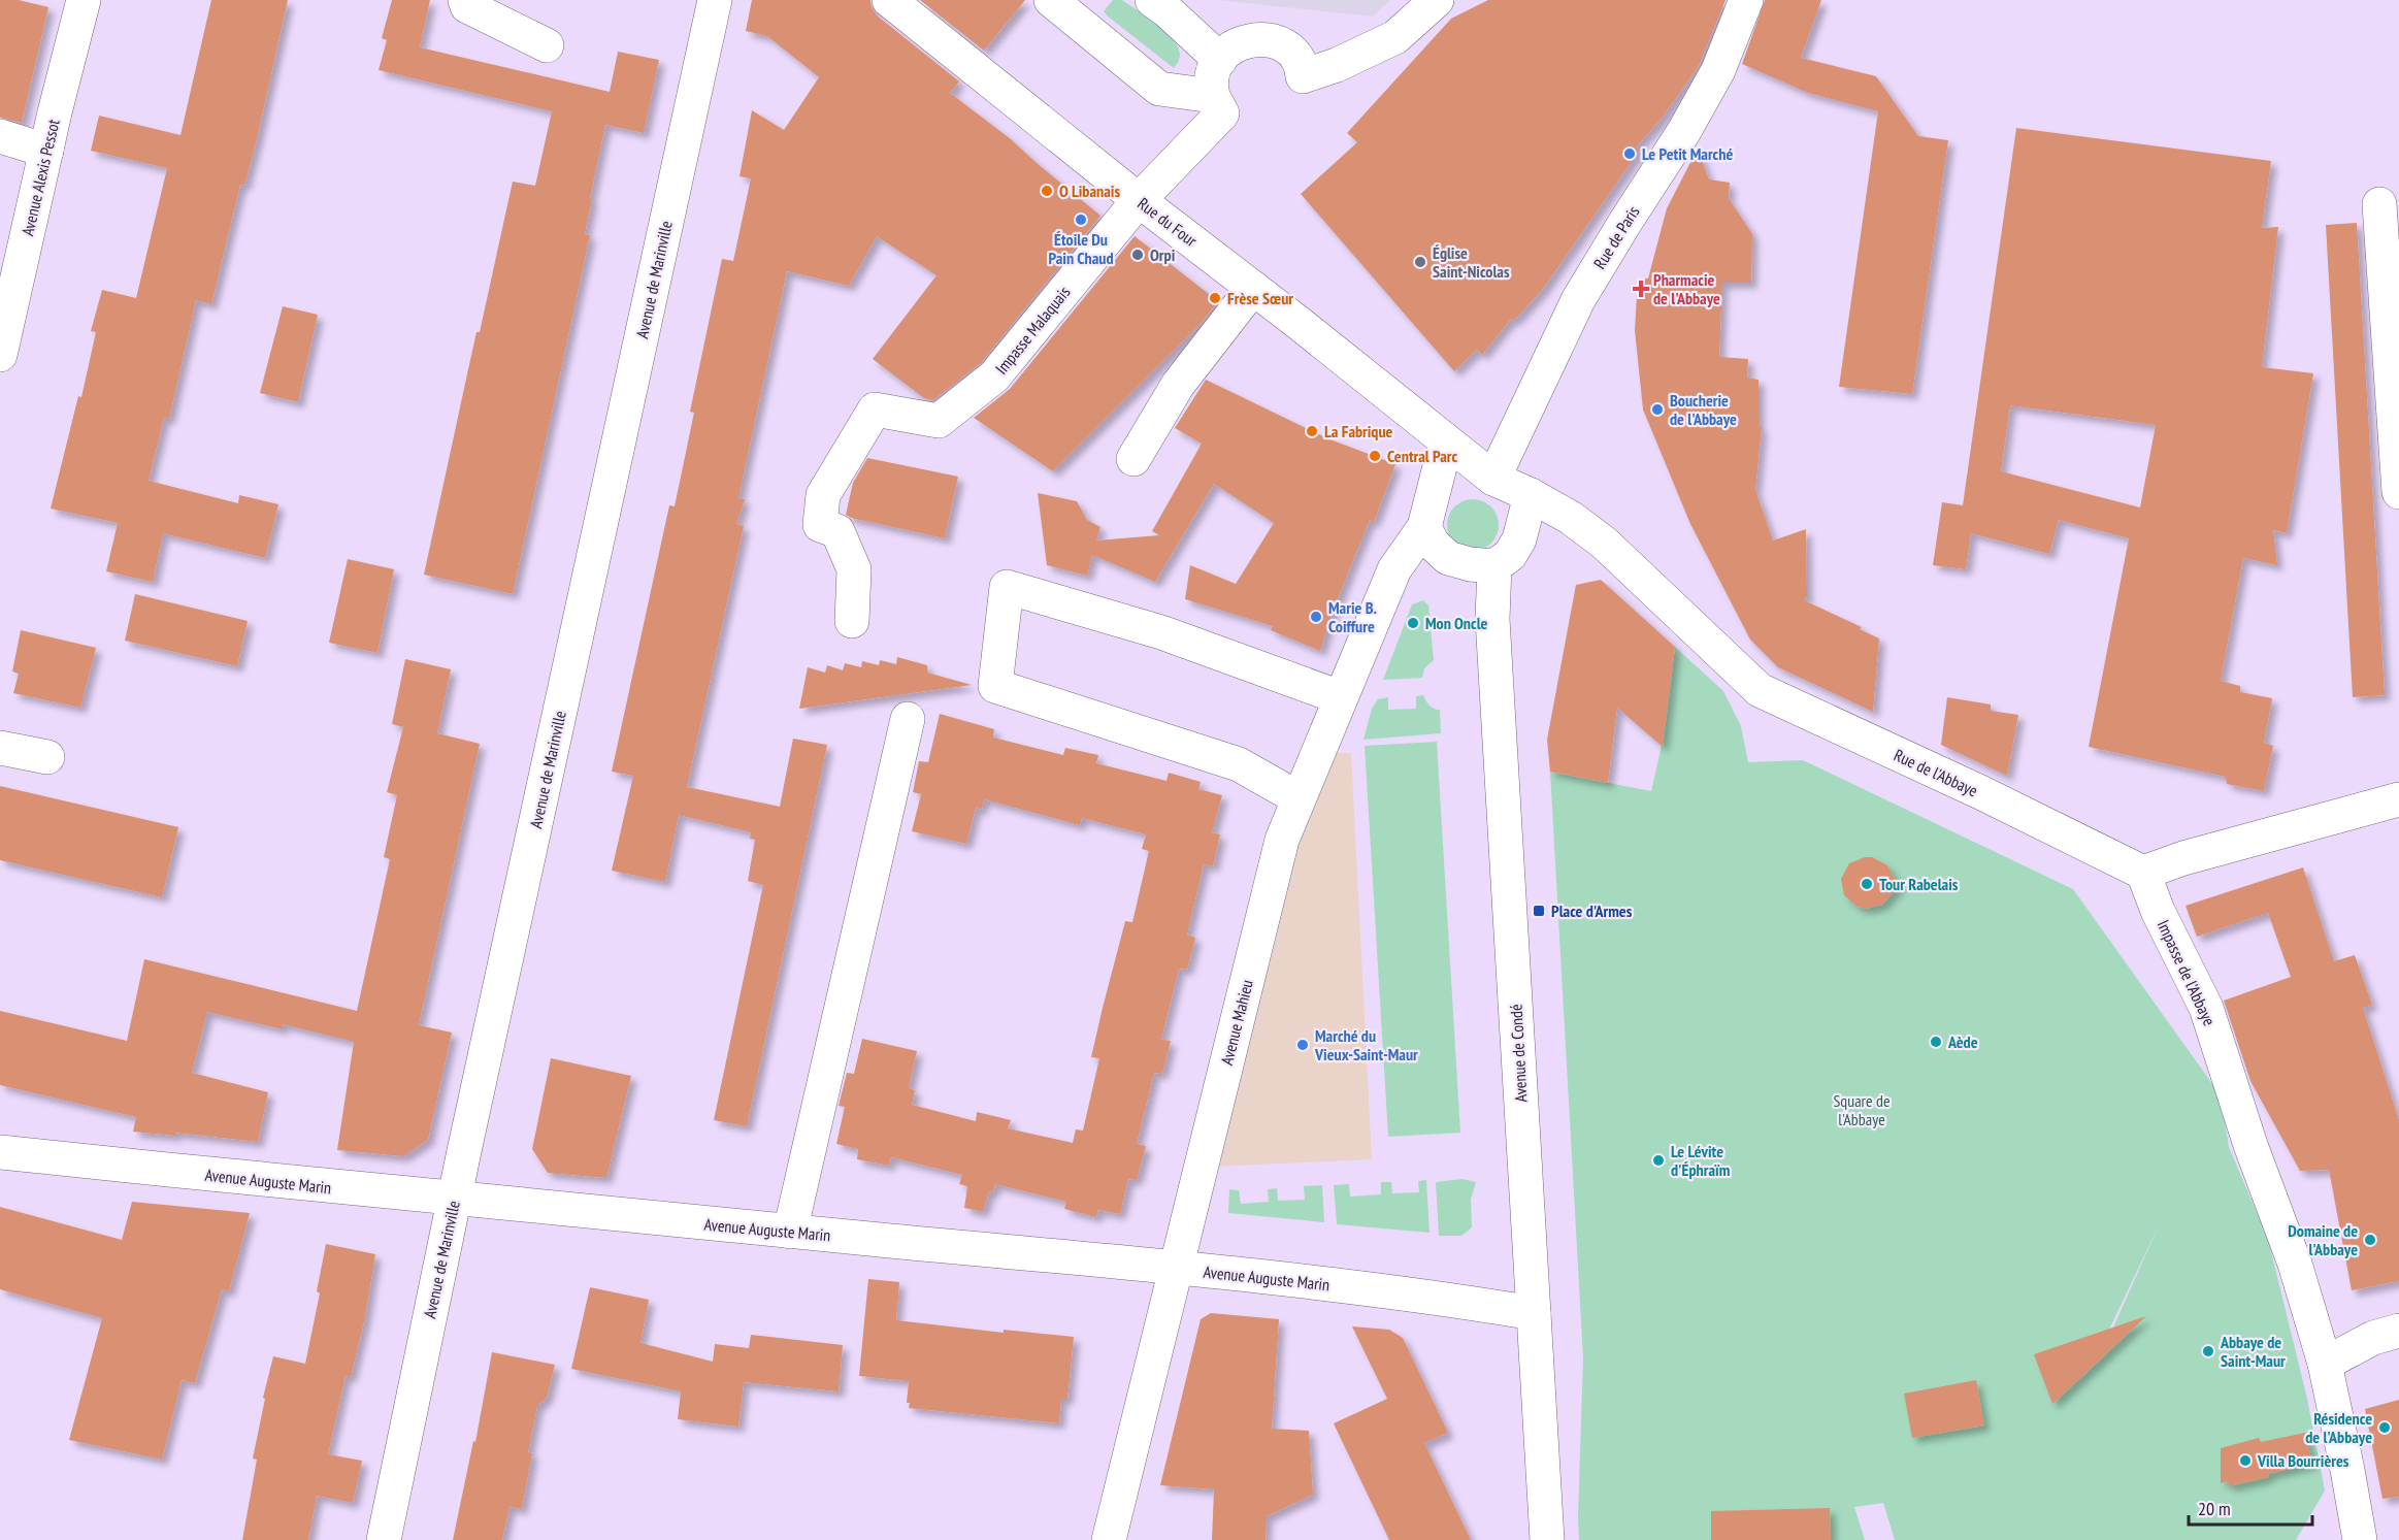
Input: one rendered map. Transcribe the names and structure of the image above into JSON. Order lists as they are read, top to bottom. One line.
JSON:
{"streets":{"street":["Avenue Alexis Pessot","Rue du Four","Rue de Paris","Avenue de Marinville","Impasse Malaquais","Rue de l'Abbaye","Impasse de l'Abbaye","Avenue Mahieu","Avenue de Condé","Avenue Auguste Marin"]},"crossings":[["Rue du Four","Rue de Paris"],["Rue du Four","Impasse Malaquais"],["Rue du Four","Rue de l'Abbaye"],["Rue de Paris","Rue de l'Abbaye"],["Avenue de Marinville","Avenue Auguste Marin"],["Rue de l'Abbaye","Impasse de l'Abbaye"],["Avenue Mahieu","Avenue Auguste Marin"],["Avenue de Condé","Avenue Auguste Marin"]],"parks":["Square de l'Abbaye"],"places":{"other":["Le Petit Marché","O Libanais","Étoile Du Pain Chaud","Orpi","Église Saint-Nicolas","Frèse Sœur","Boucherie de l'Abbaye","La Fabrique","Central Parc","Marie B. Coiffure","Mon Oncle","Tour Rabelais","Aède","Marché du Vieux-Saint-Maur","Le Lévite d'Éphraïm","Domaine de l'Abbaye","Abbaye de Saint-Maur","Résidence de l'Abbaye","Villa Bourrières"],"health":["Pharmacie de l'Abbaye"],"transit":["Place d'Armes"]},"scale_bar":"20 m"}
